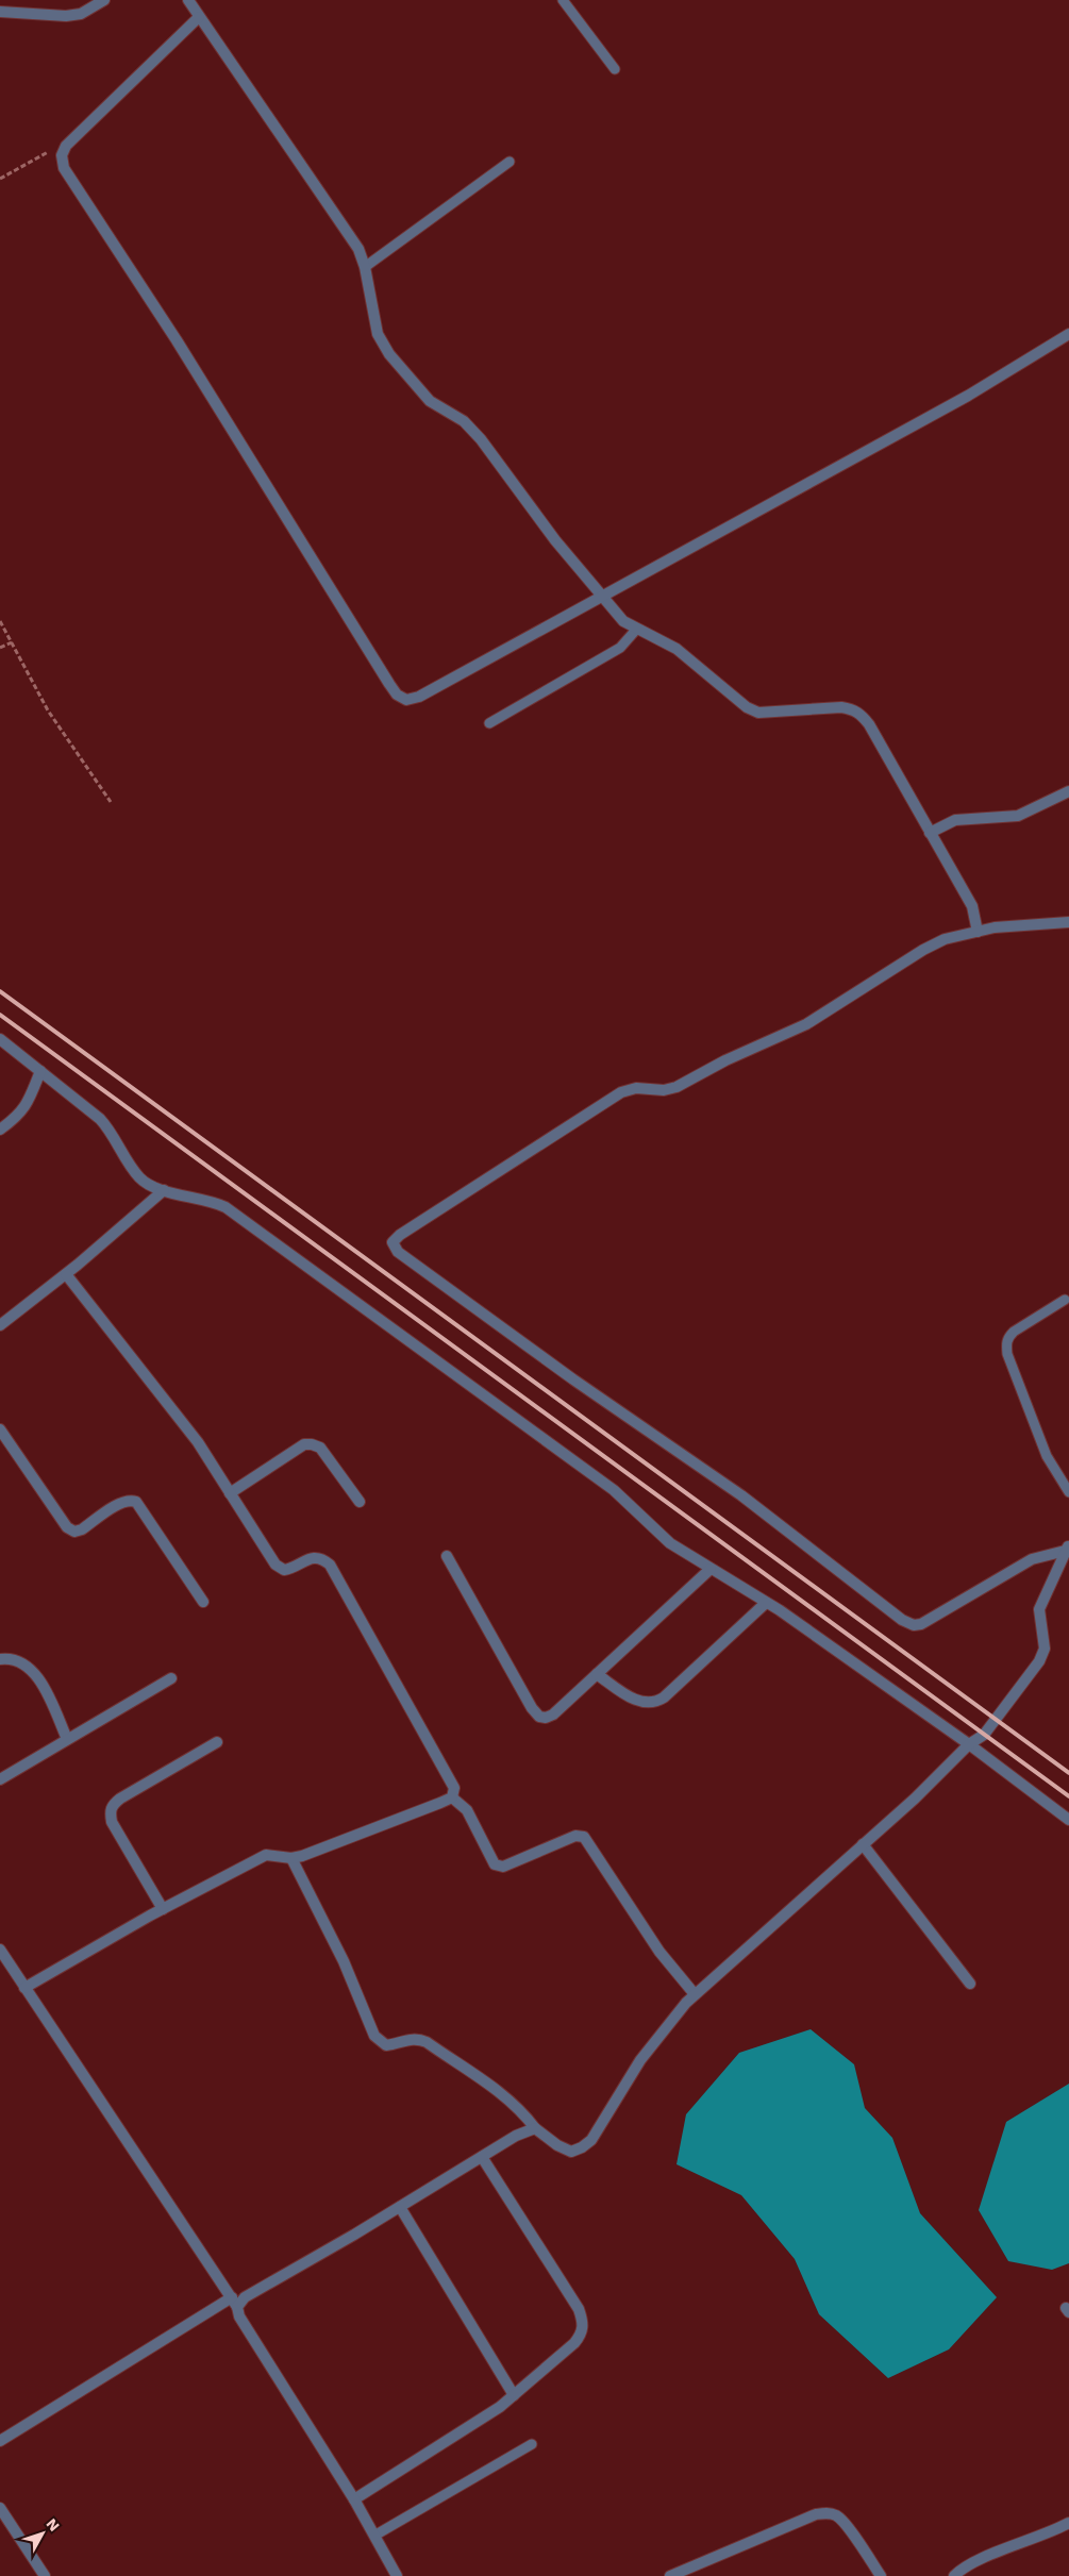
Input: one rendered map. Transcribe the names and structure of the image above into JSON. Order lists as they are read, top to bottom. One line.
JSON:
{"north":"top right"}
